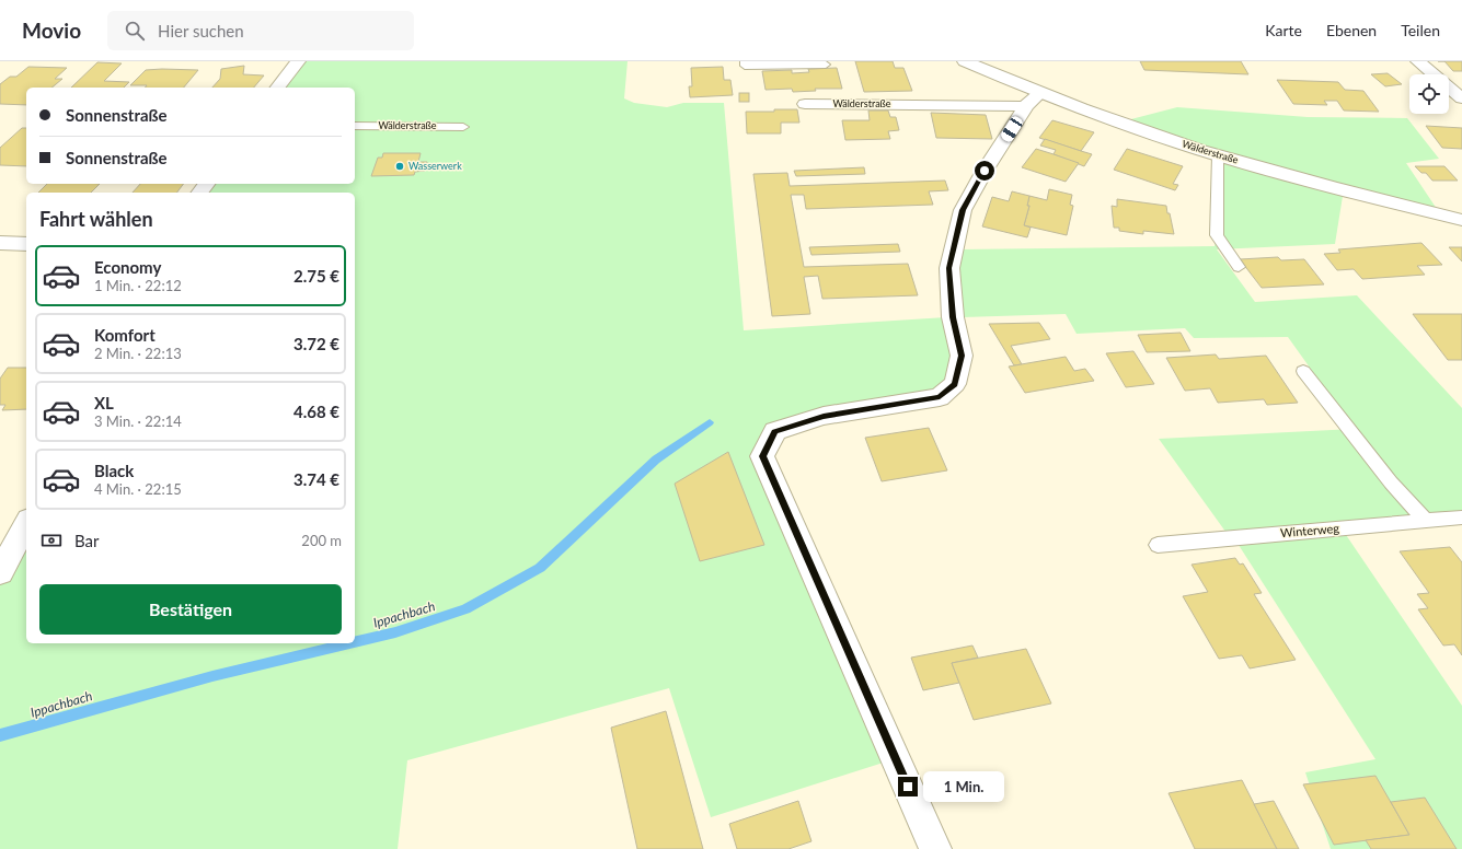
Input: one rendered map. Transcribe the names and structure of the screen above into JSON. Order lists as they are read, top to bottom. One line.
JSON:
{"streets":{"street":["Wälderstraße"],"lane":["Winterweg"]},"water":["Ippachbach"],"places":["Wasserwerk"],"page":{"header":"Movio","search":"Hier suchen","nav":["Karte","Ebenen","Teilen"],"banner":["Sonnenstraße","Sonnenstraße"],"heading":"Fahrt wählen","list":[{"name":"Economy","note":"1 Min. · 22:12","value":"2.75 €"},{"name":"Komfort","note":"2 Min. · 22:13","value":"3.72 €"},{"name":"XL","note":"3 Min. · 22:14","value":"4.68 €"},{"name":"Black","note":"4 Min. · 22:15","value":"3.74 €"}],"pay":["Bar","200 m"],"buttons":"Bestätigen","bubble":"1 Min."}}
